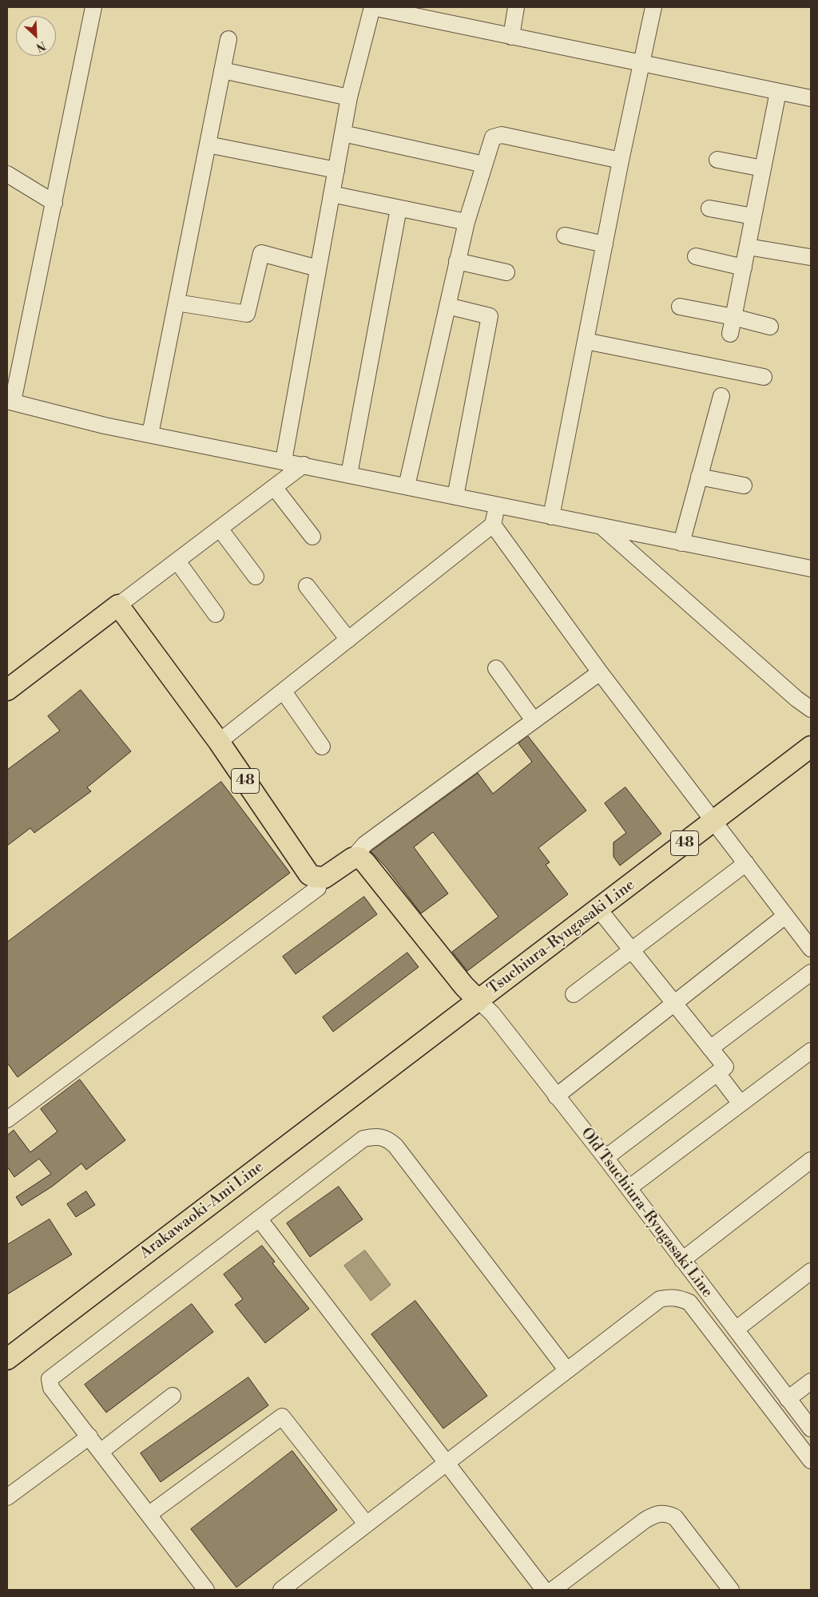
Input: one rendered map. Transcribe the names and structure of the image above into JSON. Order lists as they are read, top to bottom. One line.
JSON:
{"streets":{"main road":["48","Tsuchiura-Ryugasaki Line","Arakawaoki-Ami Line"],"street":["Old Tsuchiura-Ryugasaki Line"]},"crossings":[["Tsuchiura-Ryugasaki Line","Arakawaoki-Ami Line"],["Tsuchiura-Ryugasaki Line","Old Tsuchiura-Ryugasaki Line"],["Arakawaoki-Ami Line","Old Tsuchiura-Ryugasaki Line"]],"north":"bottom right"}
